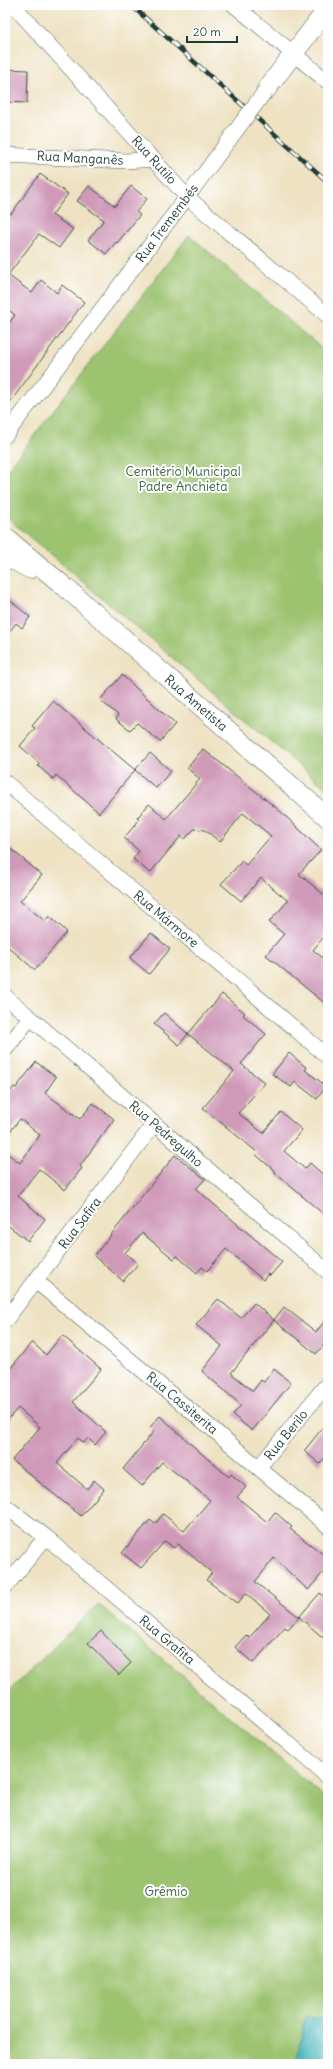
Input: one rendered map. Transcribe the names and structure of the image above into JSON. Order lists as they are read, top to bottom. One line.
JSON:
{"streets":{"street":["Rua Manganês","Rua Rutilo","Rua Tremembés","Rua Ametista","Rua Mármore","Rua Pedregulho","Rua Safira","Rua Cassiterita","Rua Berilo","Rua Grafita"]},"crossings":[["Rua Manganês","Rua Rutilo"],["Rua Rutilo","Rua Tremembés"],["Rua Pedregulho","Rua Safira"],["Rua Safira","Rua Cassiterita"],["Rua Cassiterita","Rua Berilo"]],"parks":["Cemitério Municipal Padre Anchieta","Grêmio"],"scale_bar":"20 m"}
